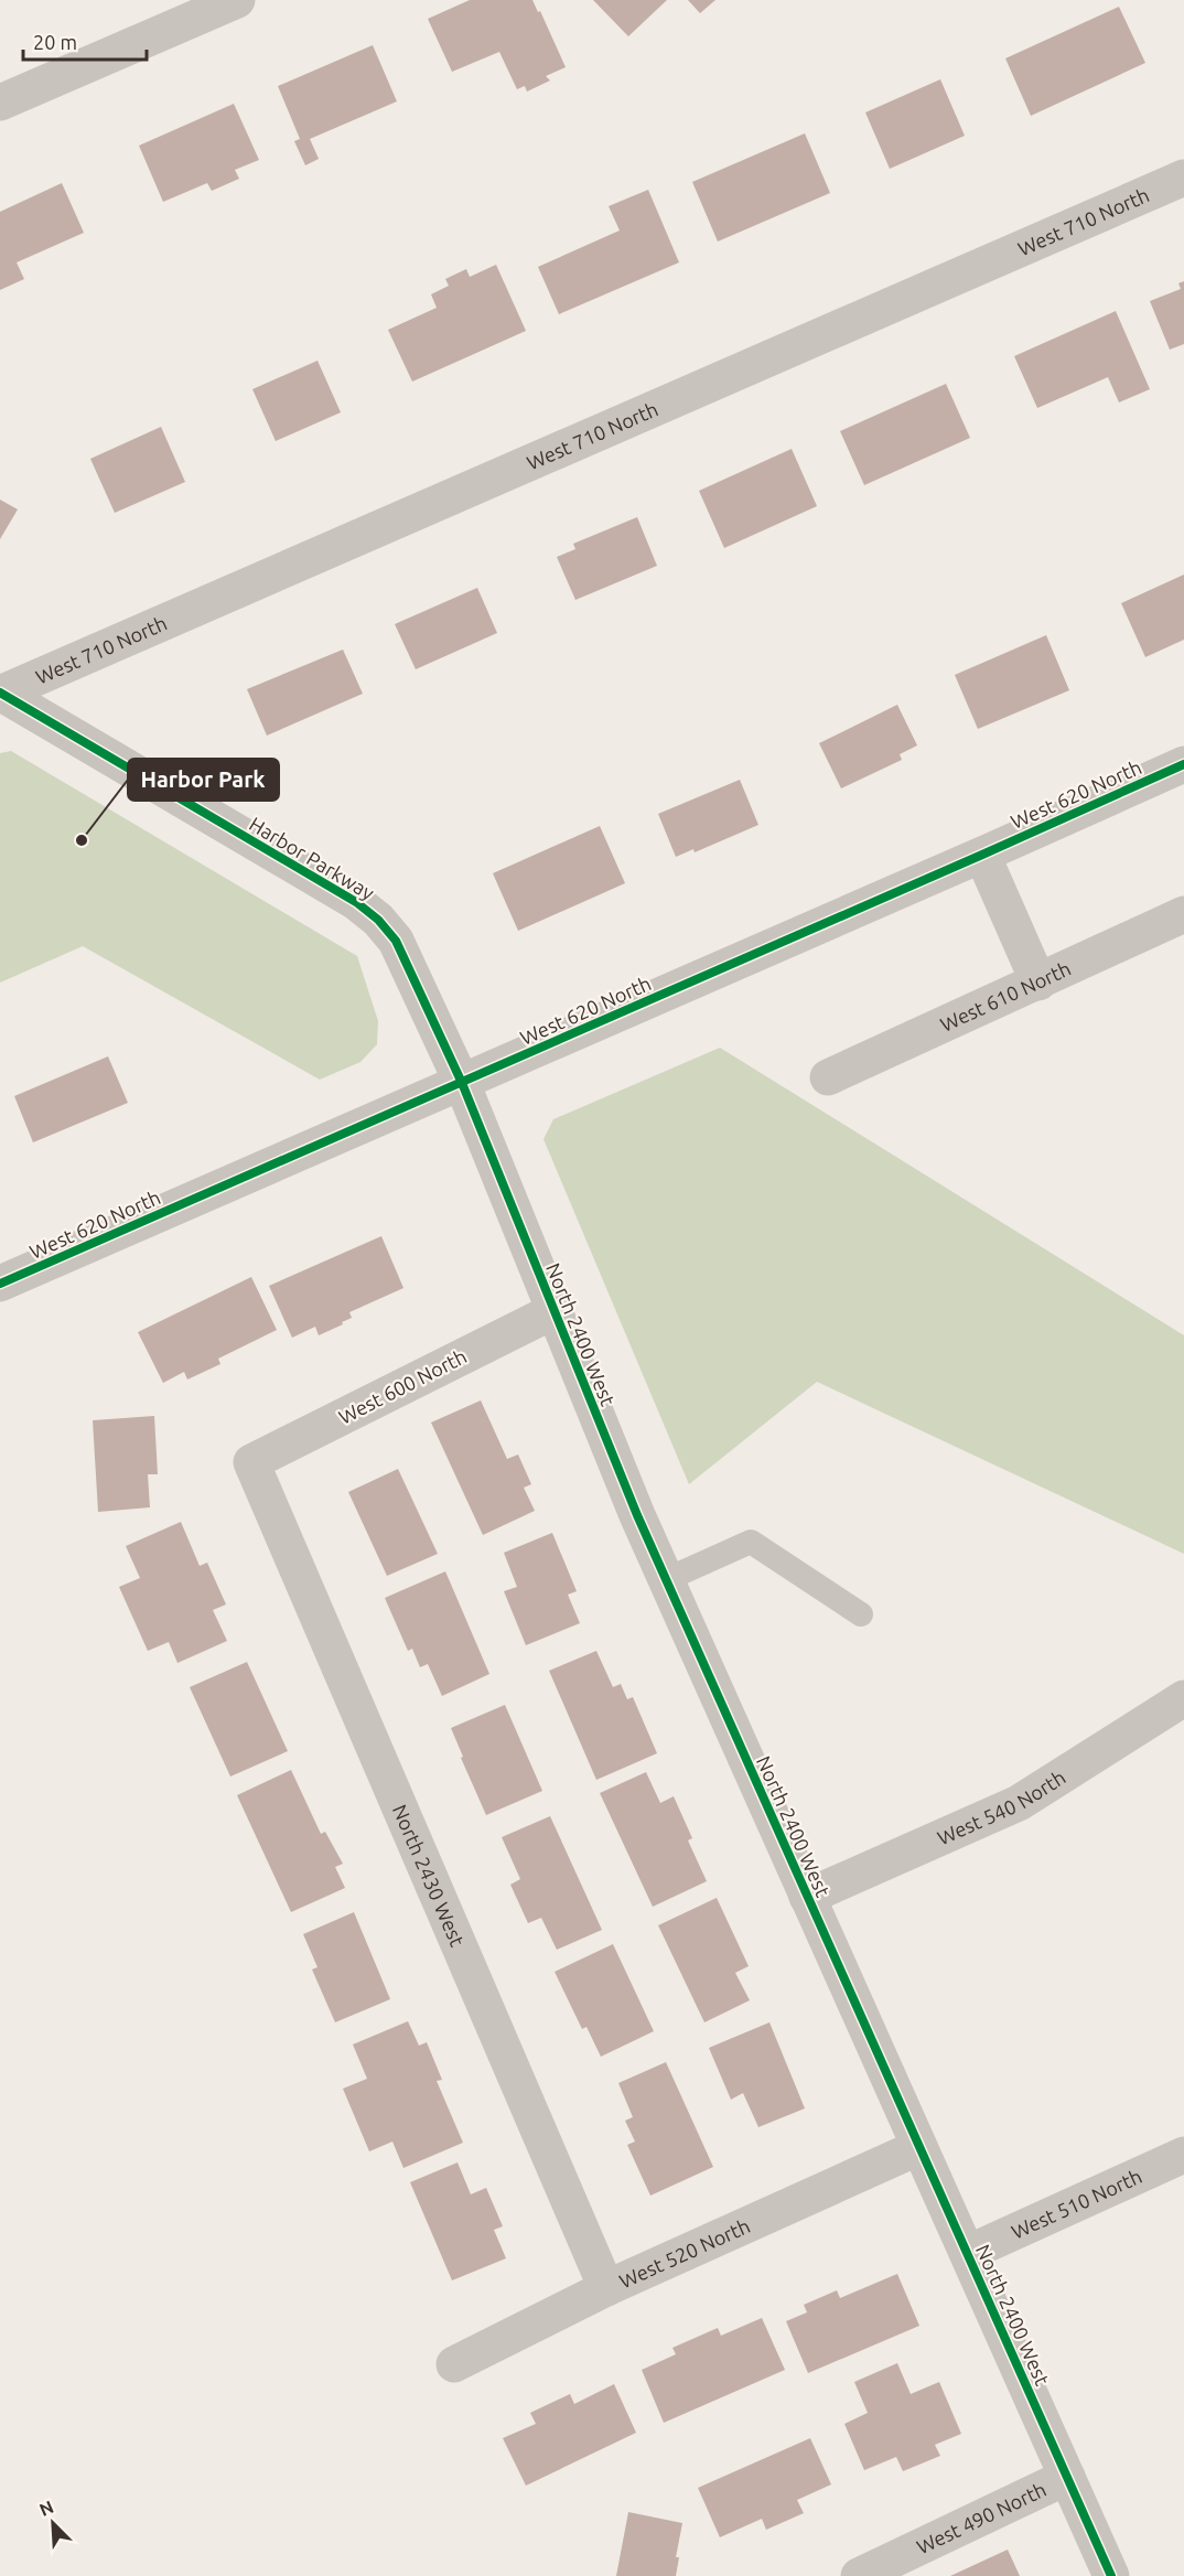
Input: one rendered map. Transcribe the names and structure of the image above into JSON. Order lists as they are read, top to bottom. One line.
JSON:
{"streets":{"street":["West 710 North","West 620 North","Harbor Parkway","West 610 North","North 2400 West","West 600 North","West 540 North","North 2430 West","West 510 North","West 520 North","West 490 North"]},"crossings":[["West 710 North","Harbor Parkway"],["West 620 North","Harbor Parkway"],["West 620 North","North 2400 West"],["Harbor Parkway","North 2400 West"],["North 2400 West","West 600 North"],["North 2400 West","West 540 North"],["North 2400 West","West 510 North"],["North 2400 West","West 520 North"],["North 2400 West","West 490 North"],["West 600 North","North 2430 West"],["North 2430 West","West 520 North"]],"places":["Harbor Park"],"scale_bar":"20 m","north":"top left"}
